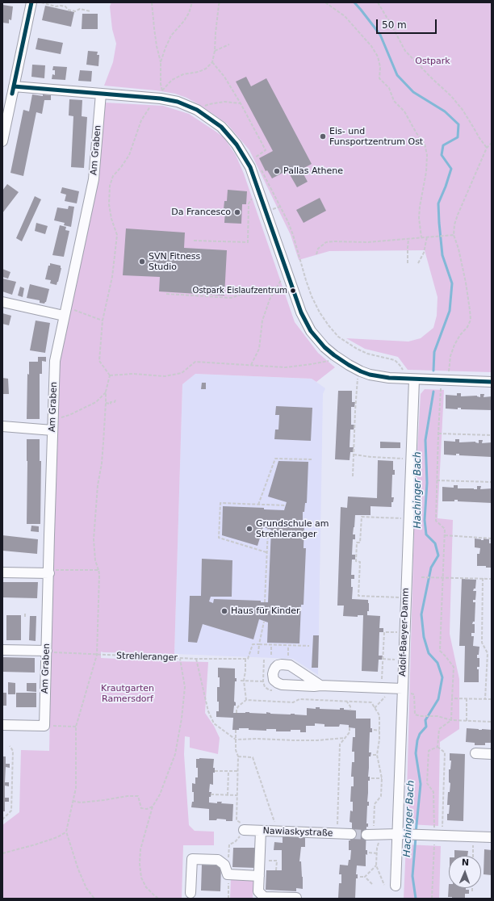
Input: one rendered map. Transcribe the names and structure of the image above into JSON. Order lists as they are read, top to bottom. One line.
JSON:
{"streets":{"street":["Am Graben","Adolf-Baeyer-Damm","Nawiaskystraße"],"path":["Strehleranger"]},"crossings":[["Am Graben","Strehleranger"]],"water":["Hachinger Bach"],"parks":["Ostpark","Krautgarten Ramersdorf"],"places":["Eis- und Funsportzentrum Ost","Pallas Athene","Da Francesco","SVN Fitness Studio","Ostpark Eislaufzentrum","Grundschule am Strehleranger","Haus für Kinder"],"scale_bar":"50 m","north":"top"}
